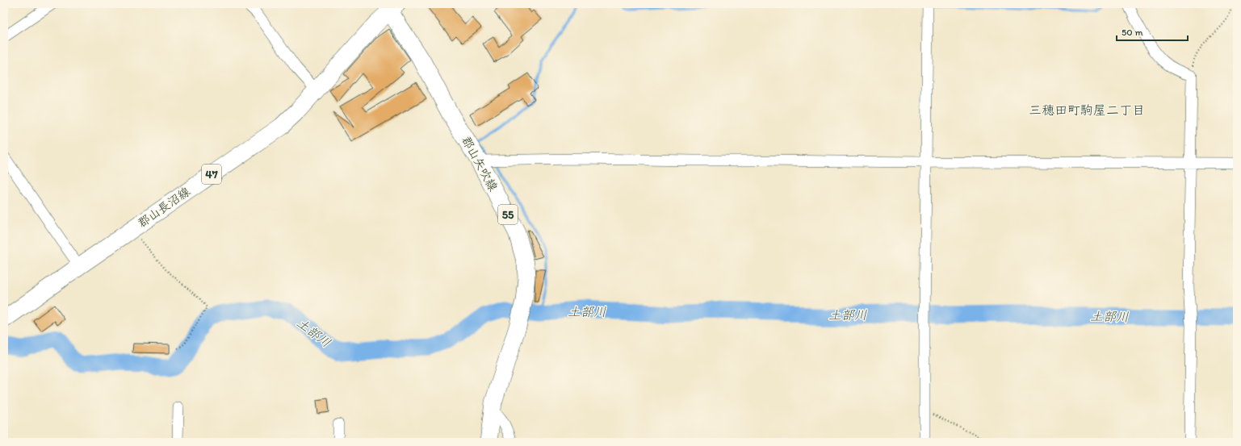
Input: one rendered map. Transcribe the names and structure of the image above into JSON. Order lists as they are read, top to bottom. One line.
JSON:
{"streets":{"main road":["郡山矢吹線","47","郡山長沼線","55"]},"crossings":[["郡山矢吹線","郡山長沼線"]],"districts":["三穂田町駒屋二丁目"],"water":["土部川"],"scale_bar":"50 m"}
